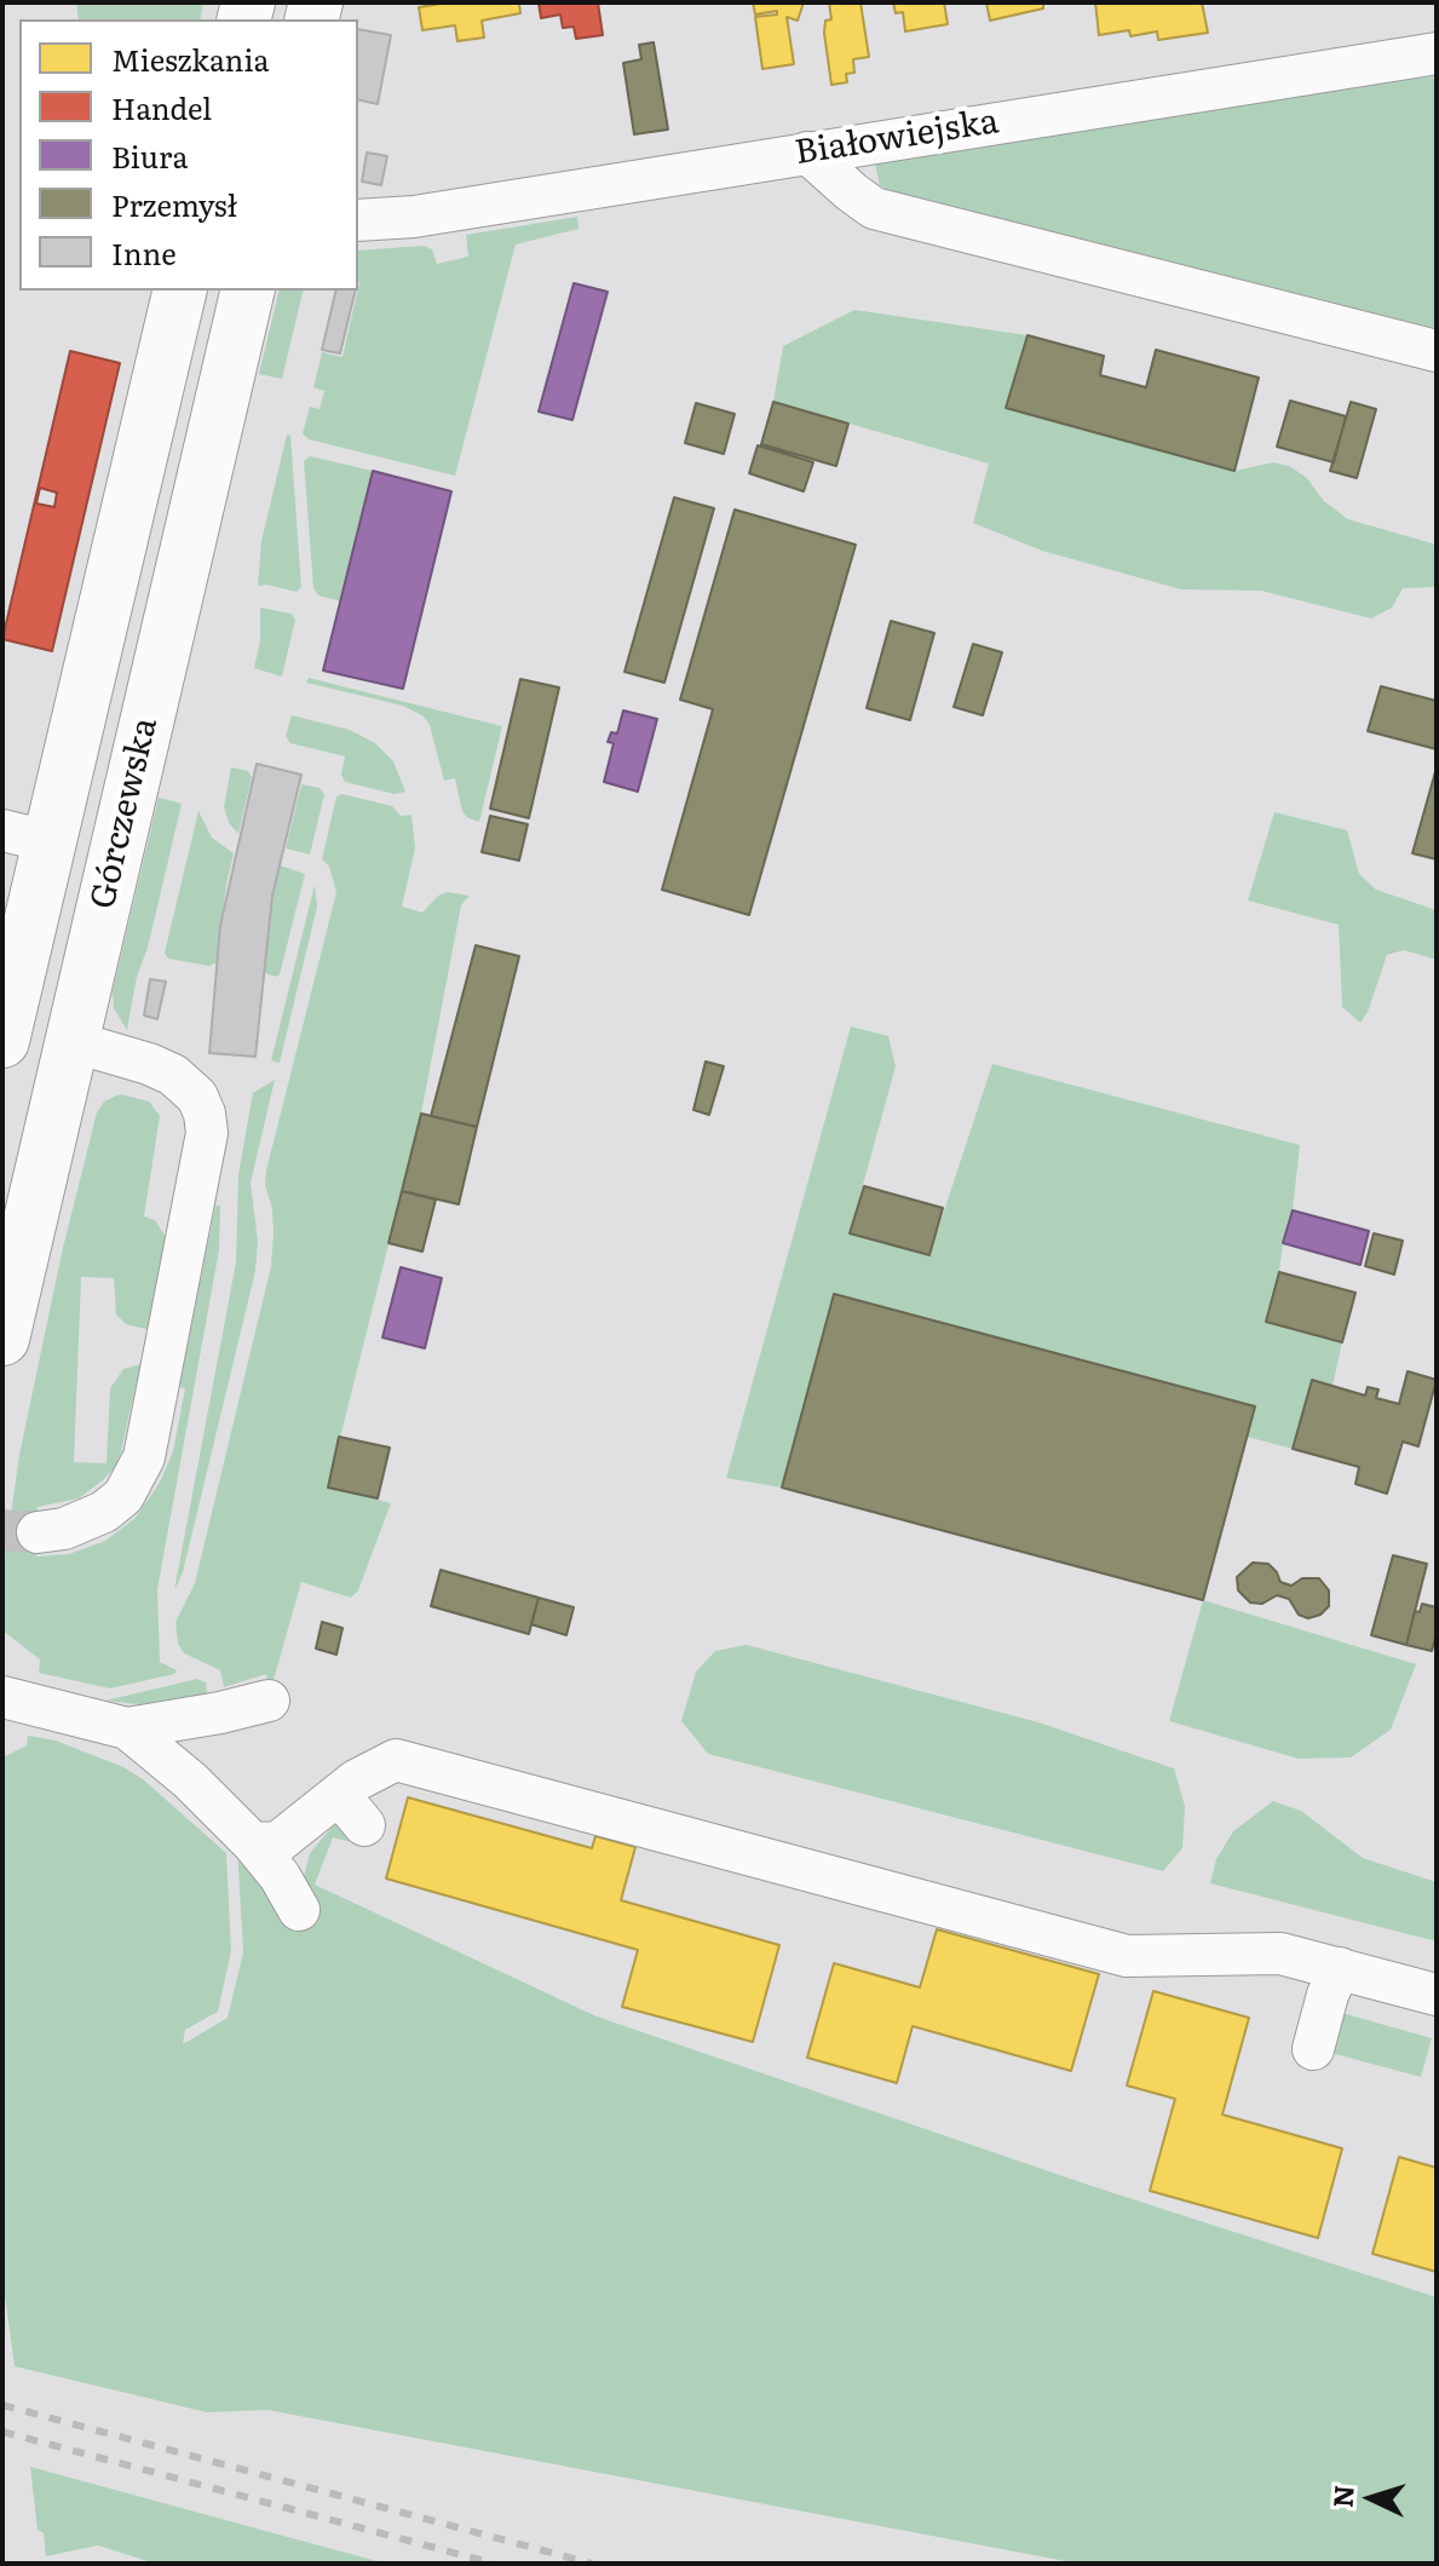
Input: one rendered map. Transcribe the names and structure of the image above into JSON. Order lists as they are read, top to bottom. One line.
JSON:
{"streets":{"main road":["Górczewska"],"street":["Białowiejska"]},"legend":["Mieszkania","Handel","Biura","Przemysł","Inne"],"north":"left"}
